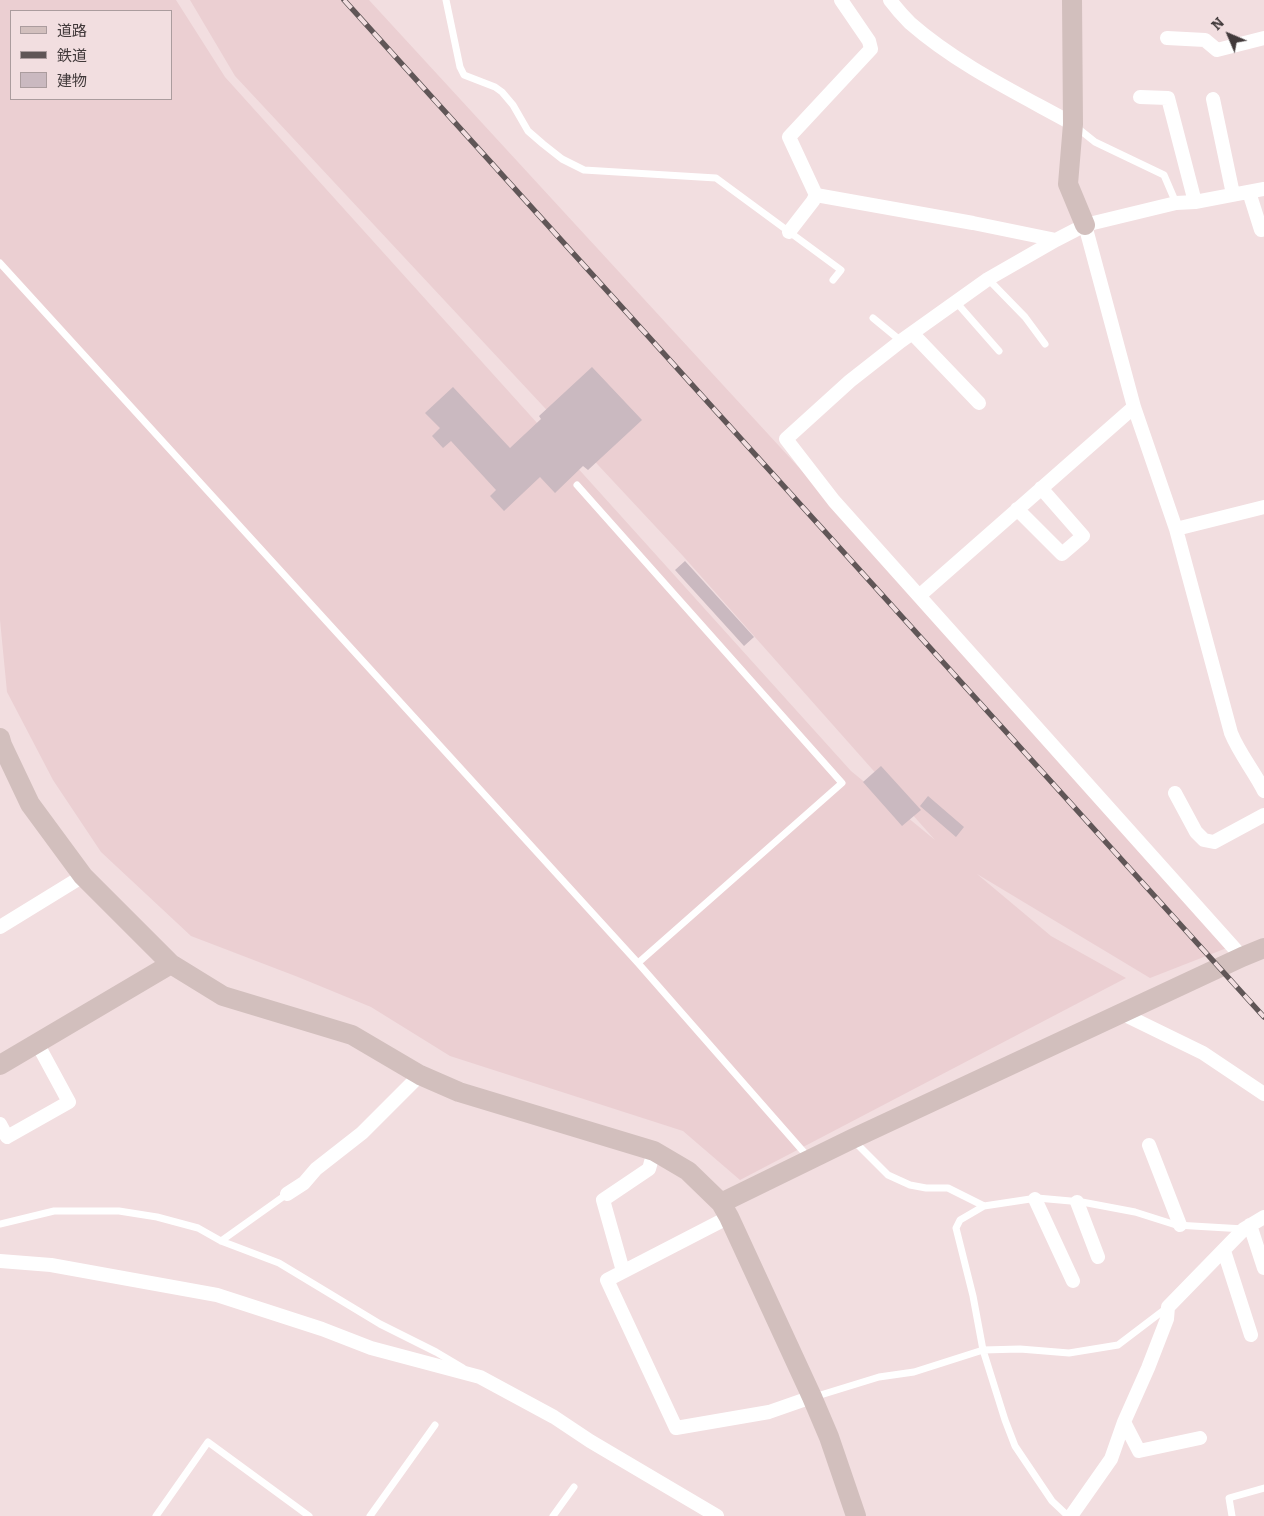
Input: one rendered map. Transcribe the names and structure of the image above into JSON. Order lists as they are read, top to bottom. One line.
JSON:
{"legend":["道路","鉄道","建物"],"north":"top left"}
